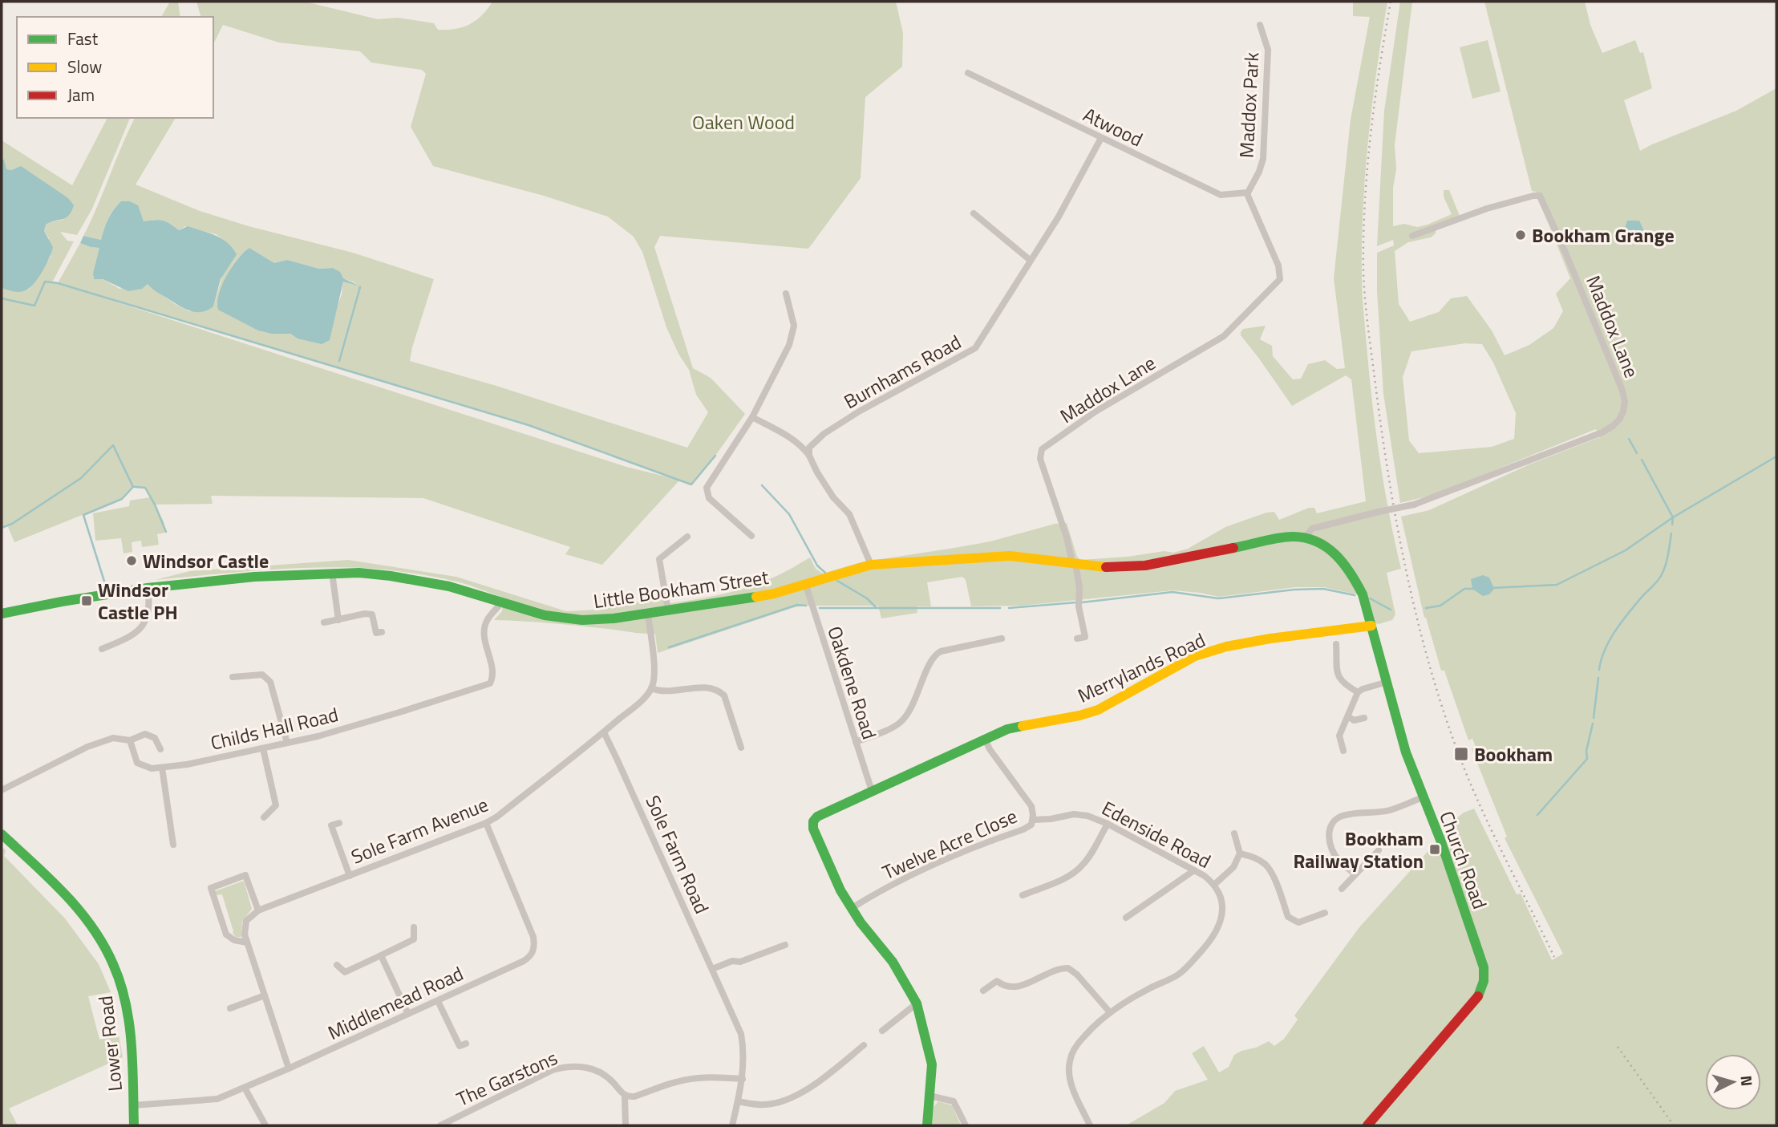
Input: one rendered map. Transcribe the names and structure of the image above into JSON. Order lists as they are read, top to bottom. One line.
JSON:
{"streets":{"street":["Maddox Park","Atwood","Maddox Lane","Burnhams Road","Little Bookham Street","Merrylands Road","Oakdene Road","Childs Hall Road","Sole Farm Avenue","Edenside Road","Twelve Acre Close","Sole Farm Road","Church Road","Middlemead Road","Lower Road","The Garstons"]},"crossings":[["Maddox Park","Atwood"],["Maddox Park","Maddox Lane"],["Atwood","Maddox Lane"],["Atwood","Burnhams Road"],["Maddox Lane","Little Bookham Street"],["Little Bookham Street","Oakdene Road"],["Little Bookham Street","Childs Hall Road"],["Little Bookham Street","Church Road"],["Merrylands Road","Oakdene Road"],["Merrylands Road","Twelve Acre Close"],["Merrylands Road","Church Road"],["Sole Farm Avenue","Sole Farm Road"],["Sole Farm Avenue","Middlemead Road"],["Edenside Road","Twelve Acre Close"],["Middlemead Road","Lower Road"]],"parks":["Oaken Wood"],"places":{"other":["Bookham Grange","Windsor Castle"],"transit":["Windsor Castle PH","Bookham","Bookham Railway Station"]},"legend":["Fast","Slow","Jam"],"north":"right"}
